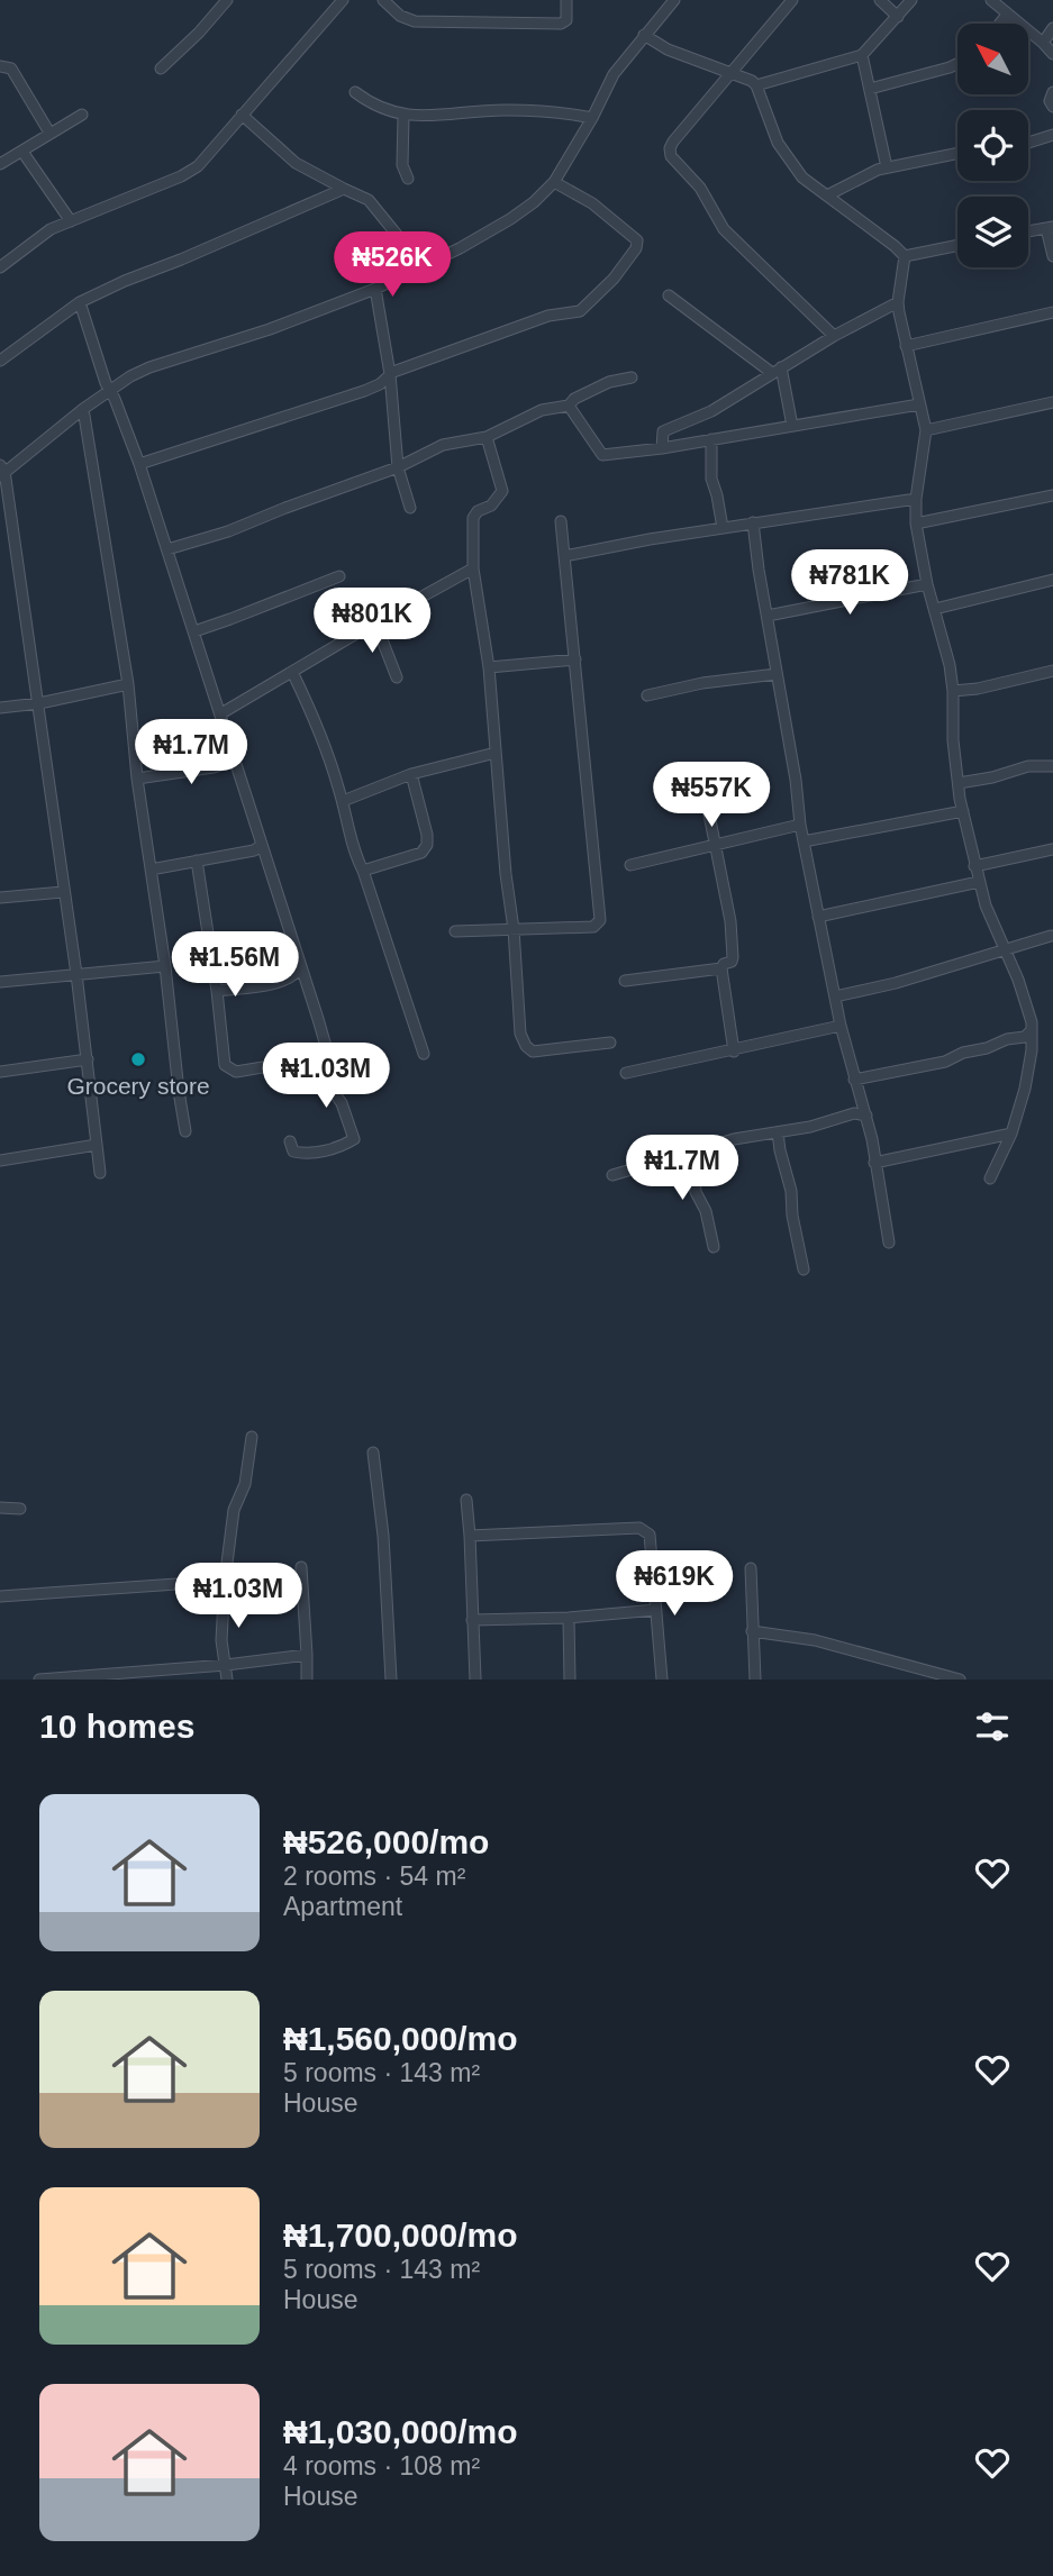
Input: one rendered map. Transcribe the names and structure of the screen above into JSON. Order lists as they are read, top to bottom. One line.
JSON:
{"places":["Grocery store"],"north":"top left","page":{"price":["₦526K","₦781K","₦801K","₦1.7M","₦557K","₦1.56M","₦1.03M","₦1.7M","₦619K","₦1.03M"],"heading":"10 homes","list":[{"name":"₦526,000/mo","note":"2 rooms · 54 m² · Apartment"},{"name":"₦1,560,000/mo","note":"5 rooms · 143 m² · House"},{"name":"₦1,700,000/mo","note":"5 rooms · 143 m² · House"},{"name":"₦1,030,000/mo","note":"4 rooms · 108 m² · House"}]}}
